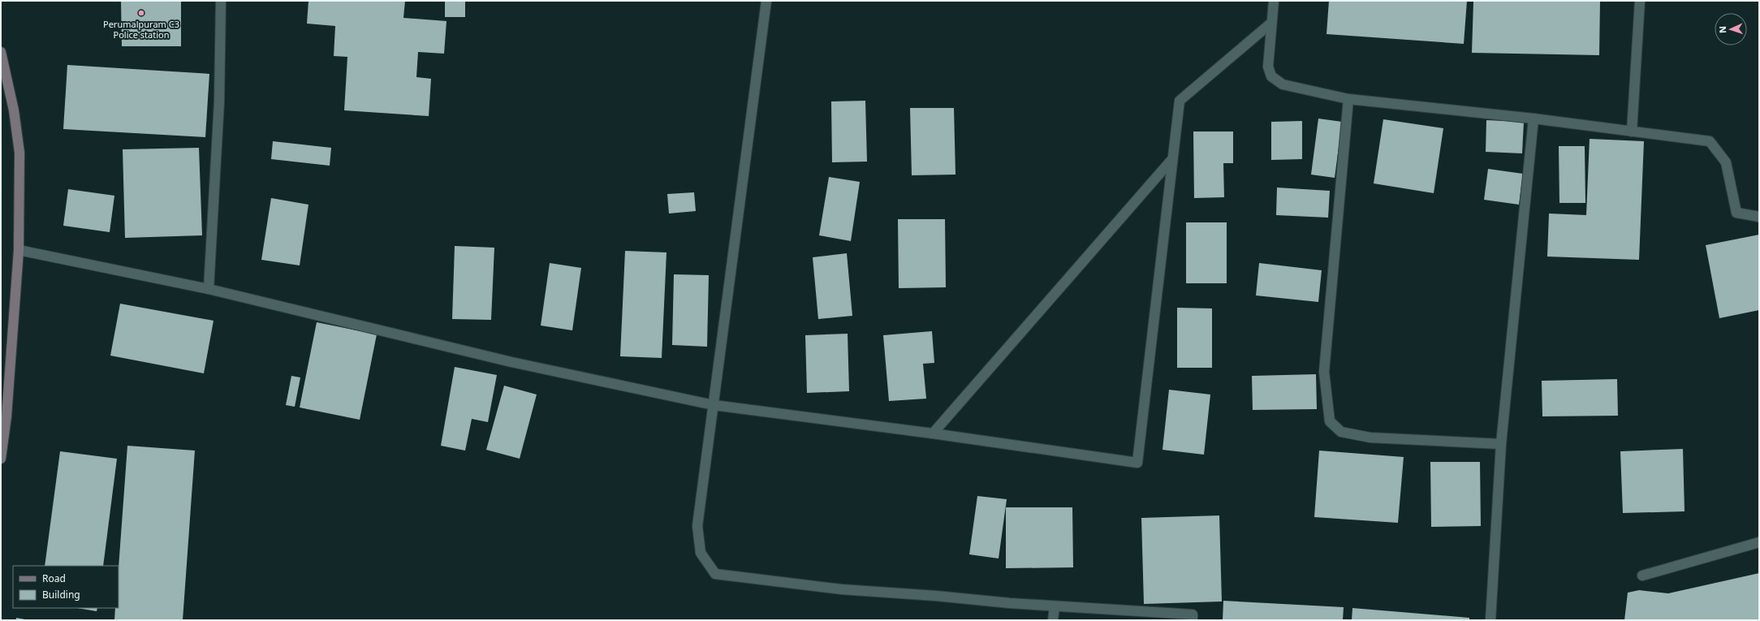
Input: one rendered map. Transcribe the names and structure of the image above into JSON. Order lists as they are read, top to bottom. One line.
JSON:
{"places":["Perumalpuram C3 Police station"],"legend":["Road","Building"],"north":"left"}
